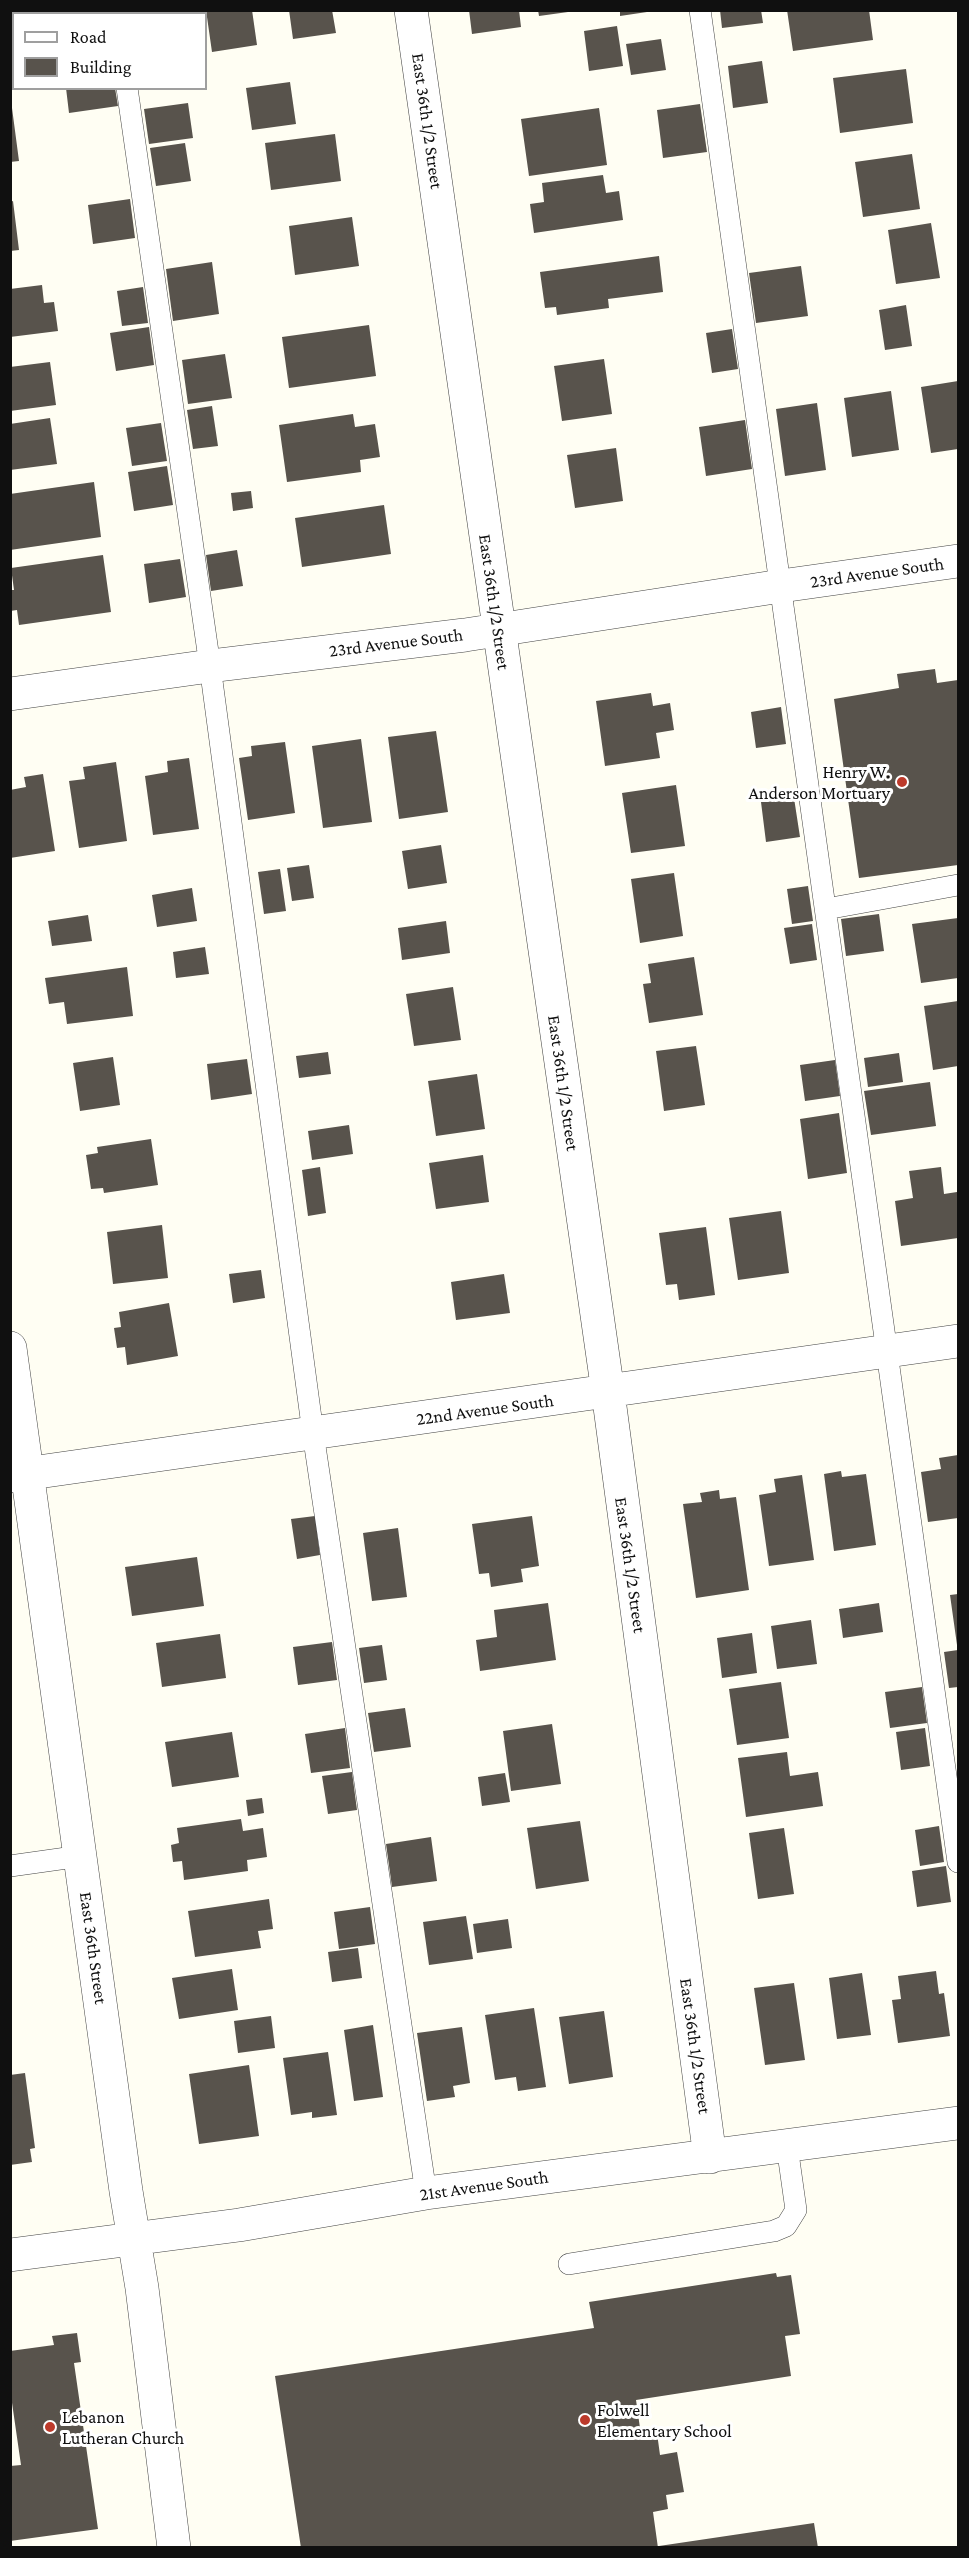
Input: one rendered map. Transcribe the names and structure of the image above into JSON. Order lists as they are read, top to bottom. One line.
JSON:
{"streets":{"street":["East 36th 1/2 Street","23rd Avenue South","22nd Avenue South","East 36th Street","21st Avenue South"]},"crossings":[["East 36th 1/2 Street","23rd Avenue South"],["East 36th 1/2 Street","22nd Avenue South"],["East 36th 1/2 Street","21st Avenue South"],["22nd Avenue South","East 36th Street"],["East 36th Street","21st Avenue South"]],"places":["Henry W. Anderson Mortuary","Folwell Elementary School","Lebanon Lutheran Church"],"legend":["Road","Building"]}
